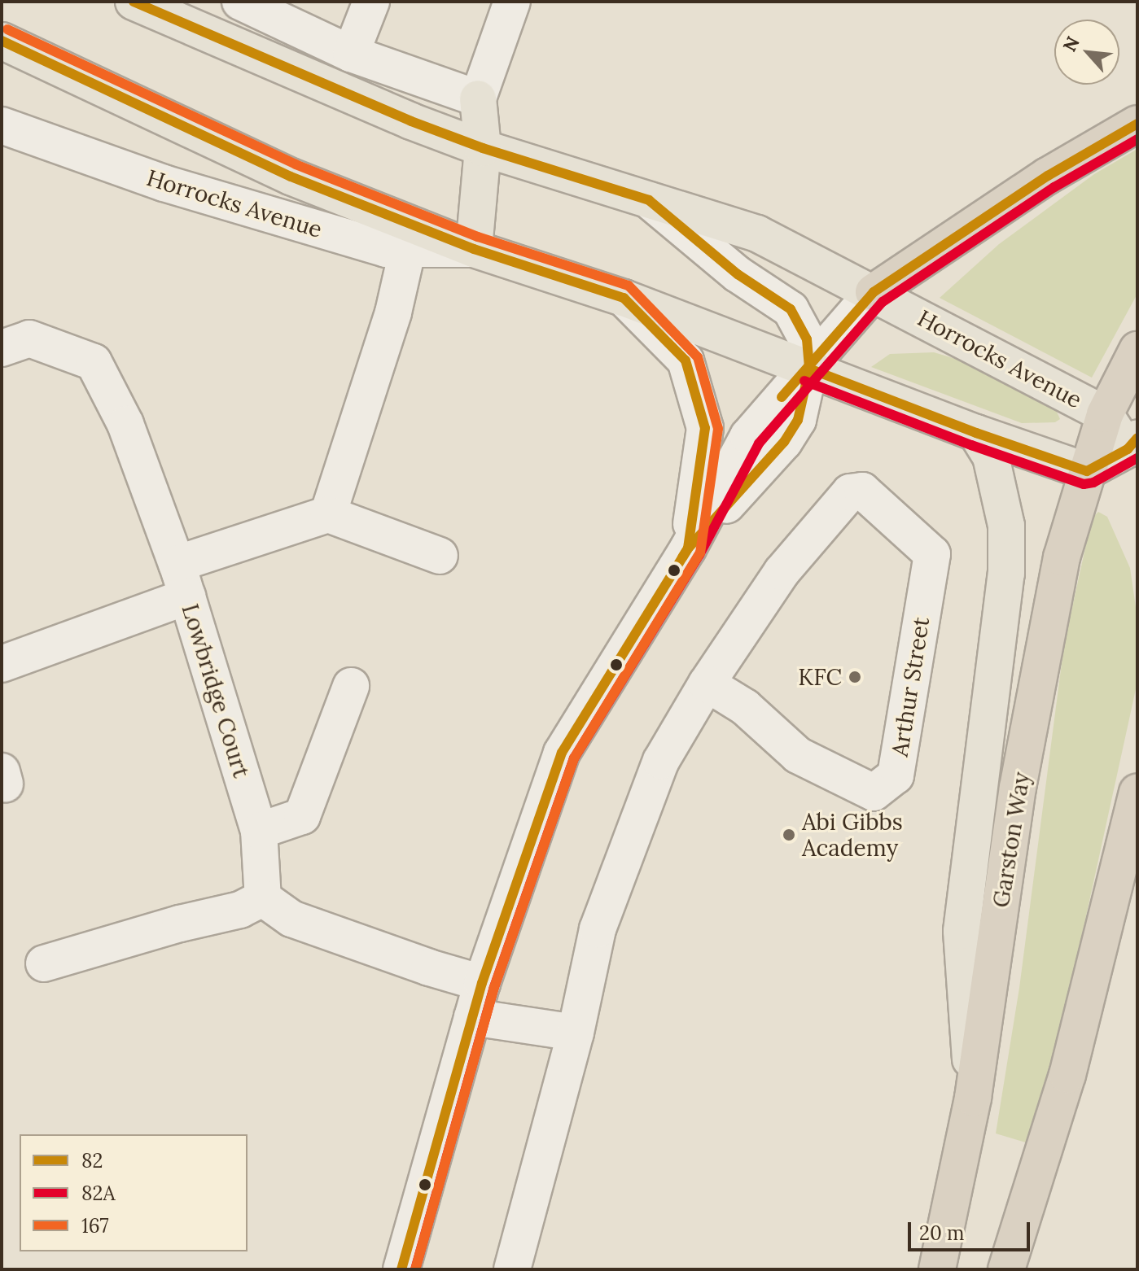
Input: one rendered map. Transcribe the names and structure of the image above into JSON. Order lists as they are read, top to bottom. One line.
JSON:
{"streets":{"highway":["Garston Way"],"main road":["Horrocks Avenue"],"street":["Arthur Street","Lowbridge Court"]},"crossings":[["Horrocks Avenue","Garston Way"]],"places":["KFC","Abi Gibbs Academy"],"lines":["transit line 82","transit line 167","transit line 82A"],"legend":["82","82A","167"],"scale_bar":"20 m","north":"top left"}
